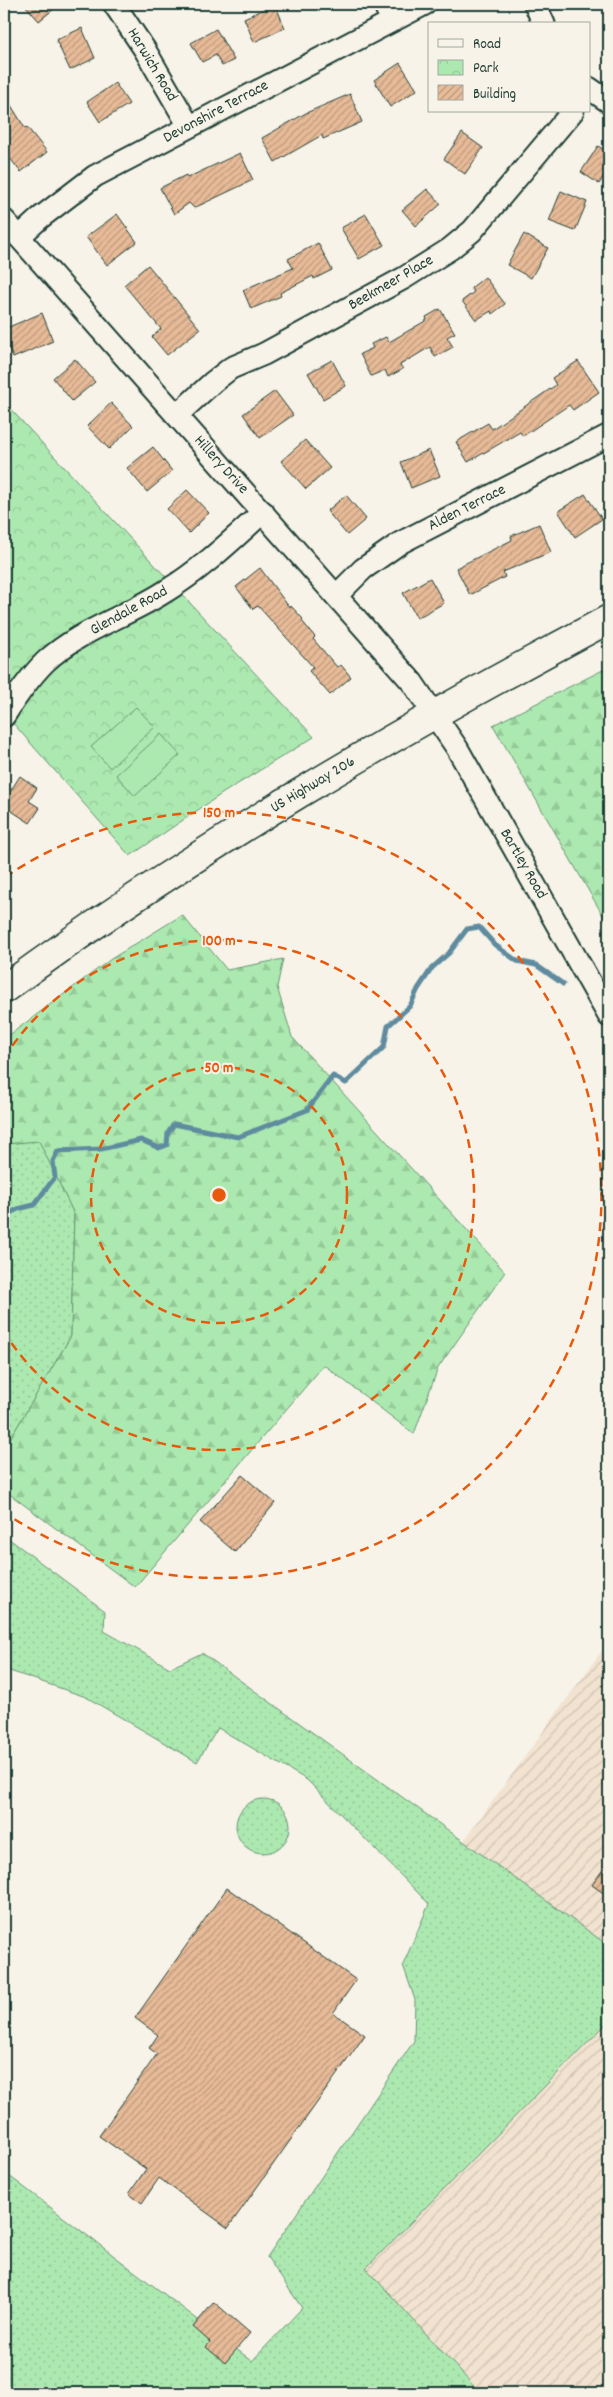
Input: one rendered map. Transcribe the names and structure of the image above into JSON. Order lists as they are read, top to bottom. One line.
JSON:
{"streets":{"highway":["US Highway 206"],"street":["Harwich Road","Devonshire Terrace","Beekmeer Place","Hillery Drive","Alden Terrace","Glendale Road","Bartley Road"]},"crossings":[["Harwich Road","Devonshire Terrace"],["Devonshire Terrace","Hillery Drive"],["Beekmeer Place","Hillery Drive"],["Hillery Drive","Alden Terrace"],["Hillery Drive","Glendale Road"],["Hillery Drive","US Highway 206"],["Hillery Drive","Bartley Road"],["US Highway 206","Bartley Road"]],"legend":["Road","Park","Building"],"rings":["150 m","100 m","50 m"]}
